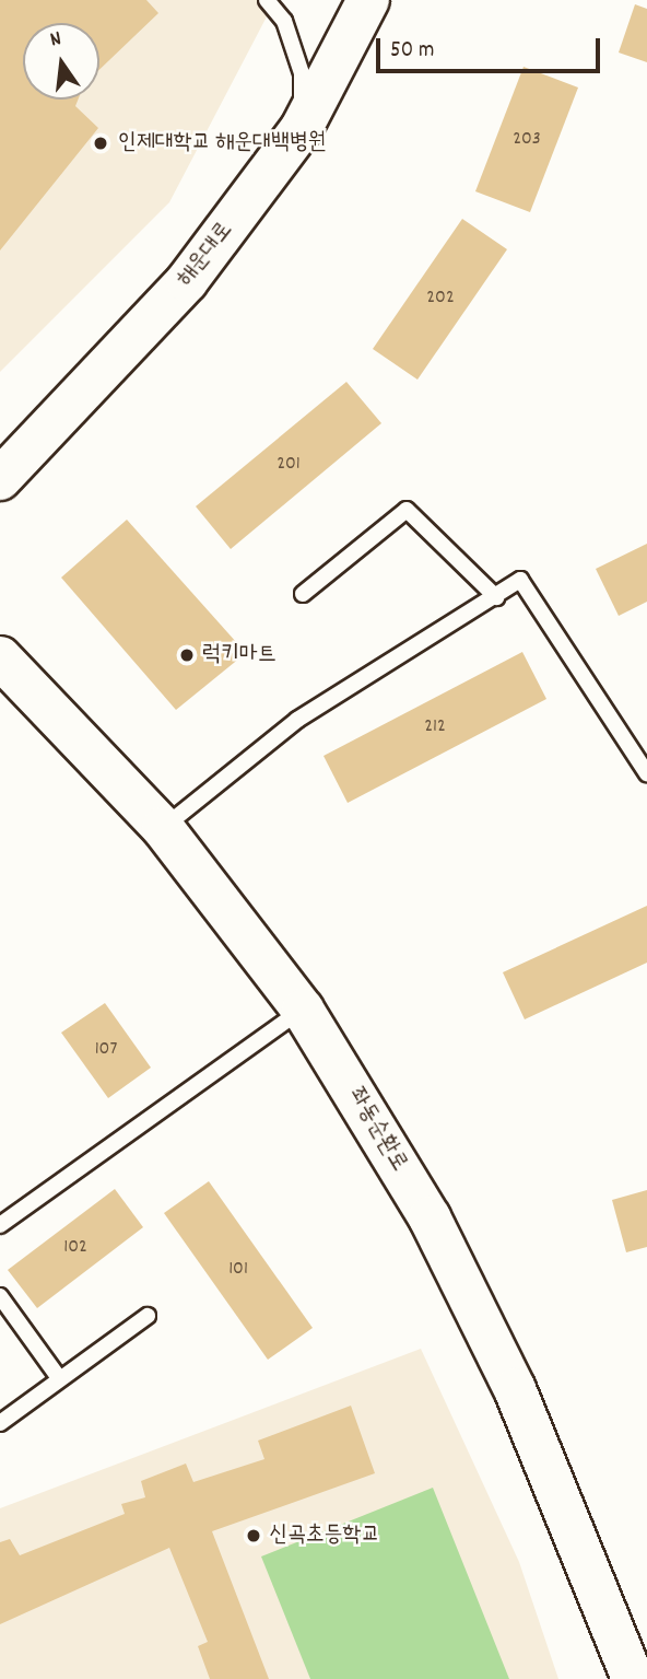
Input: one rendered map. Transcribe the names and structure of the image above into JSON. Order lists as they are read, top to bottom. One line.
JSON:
{"streets":{"street":["해운대로","좌동순환로"]},"places":["인제대학교 해운대백병원","럭키마트","신곡초등학교"],"house_numbers":["203","202","201","212","107","102","101"],"scale_bar":"50 m","north":"top"}
